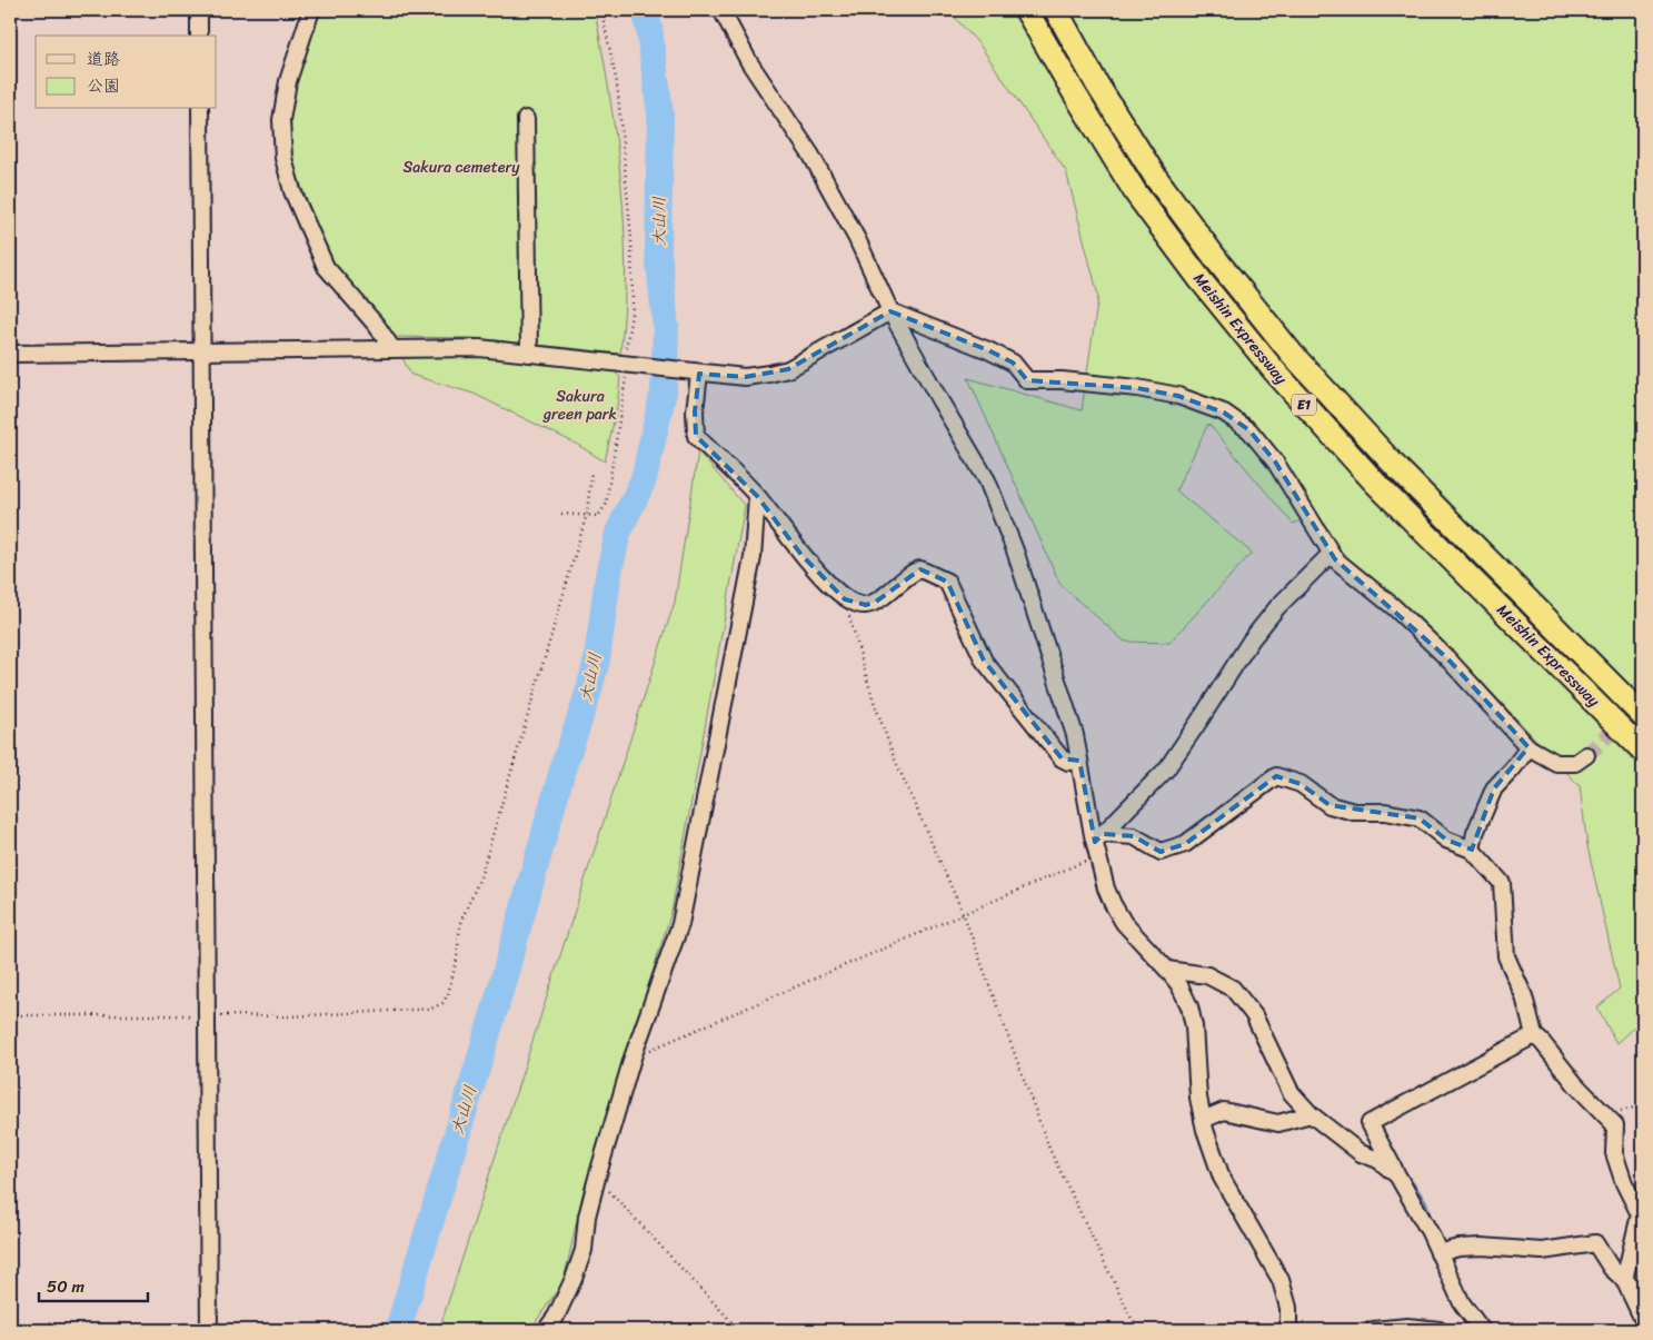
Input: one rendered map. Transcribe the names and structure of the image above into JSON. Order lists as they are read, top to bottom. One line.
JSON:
{"streets":{"highway":["Meishin Expressway","E1"]},"water":["大山川"],"parks":["Sakura cemetery","Sakura green park"],"legend":["道路","公園"],"scale_bar":"50 m"}
